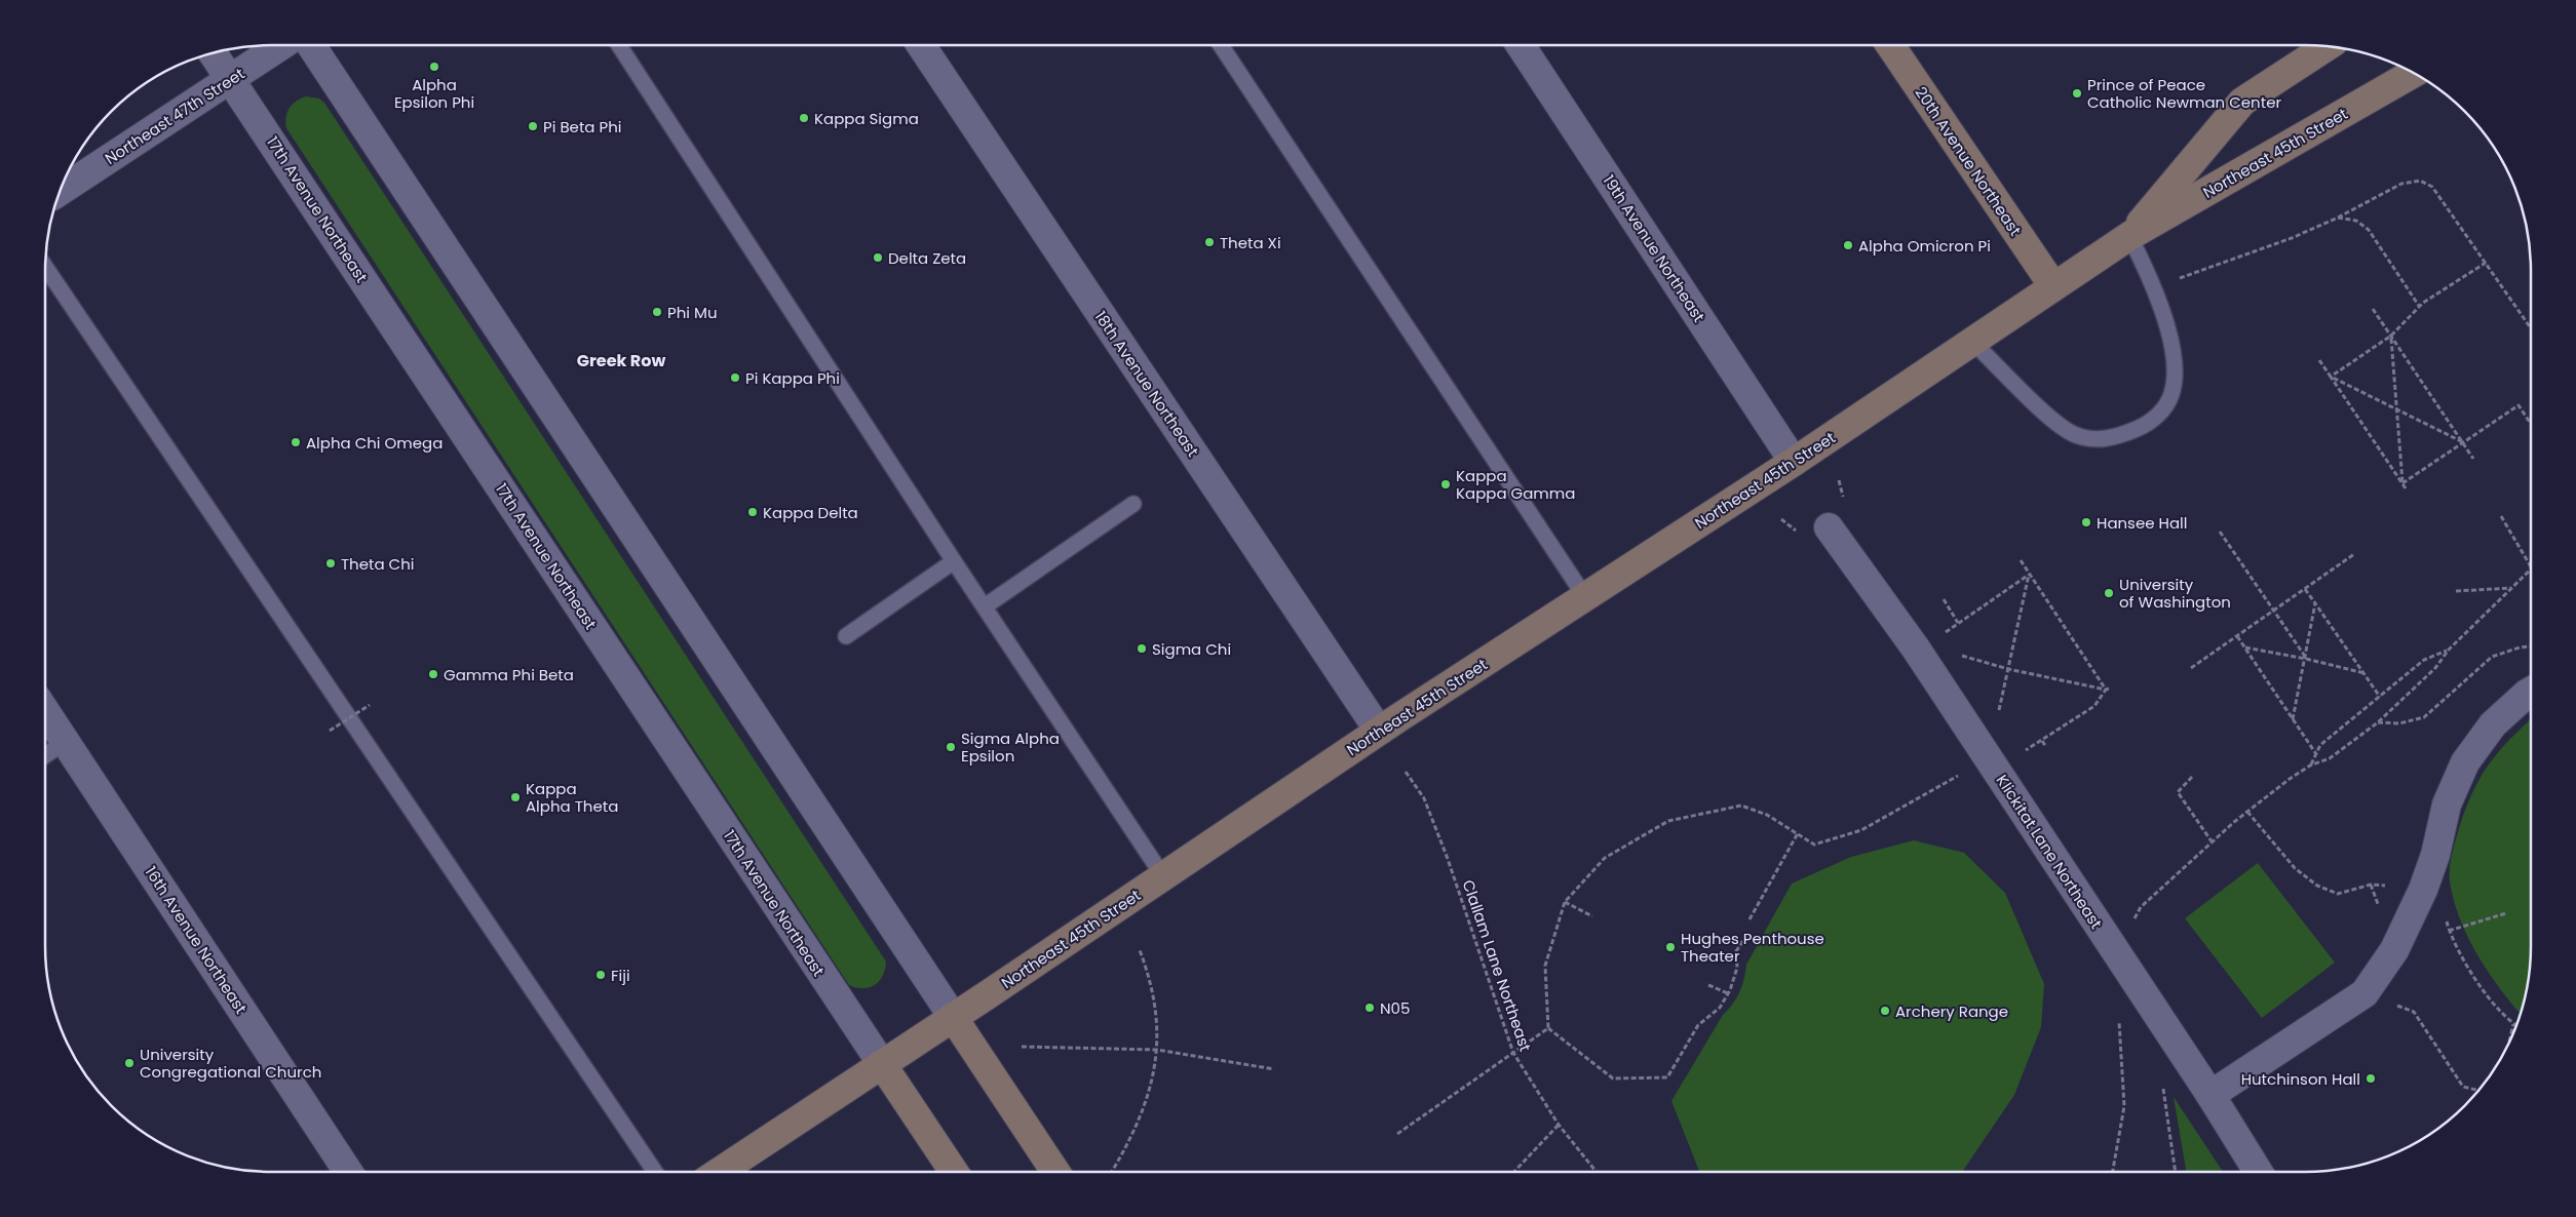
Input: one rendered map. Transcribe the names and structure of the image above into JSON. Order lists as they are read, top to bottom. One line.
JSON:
{"streets":{"main road":["Northeast 45th Street","20th Avenue Northeast"],"street":["Northeast 47th Street","17th Avenue Northeast","19th Avenue Northeast","18th Avenue Northeast","Klickitat Lane Northeast","16th Avenue Northeast"],"path":["Clallam Lane Northeast"]},"crossings":[["Northeast 47th Street","17th Avenue Northeast"],["Northeast 45th Street","20th Avenue Northeast"],["Northeast 45th Street","17th Avenue Northeast"],["Northeast 45th Street","19th Avenue Northeast"],["Northeast 45th Street","18th Avenue Northeast"]],"districts":["Greek Row"],"places":["Alpha Epsilon Phi","Prince of Peace Catholic Newman Center","Kappa Sigma","Pi Beta Phi","Theta Xi","Alpha Omicron Pi","Delta Zeta","Phi Mu","Pi Kappa Phi","Alpha Chi Omega","Kappa Kappa Gamma","Kappa Delta","Hansee Hall","Theta Chi","University of Washington","Sigma Chi","Gamma Phi Beta","Sigma Alpha Epsilon","Kappa Alpha Theta","Hughes Penthouse Theater","Fiji","N05","Archery Range","University Congregational Church","Hutchinson Hall"]}
